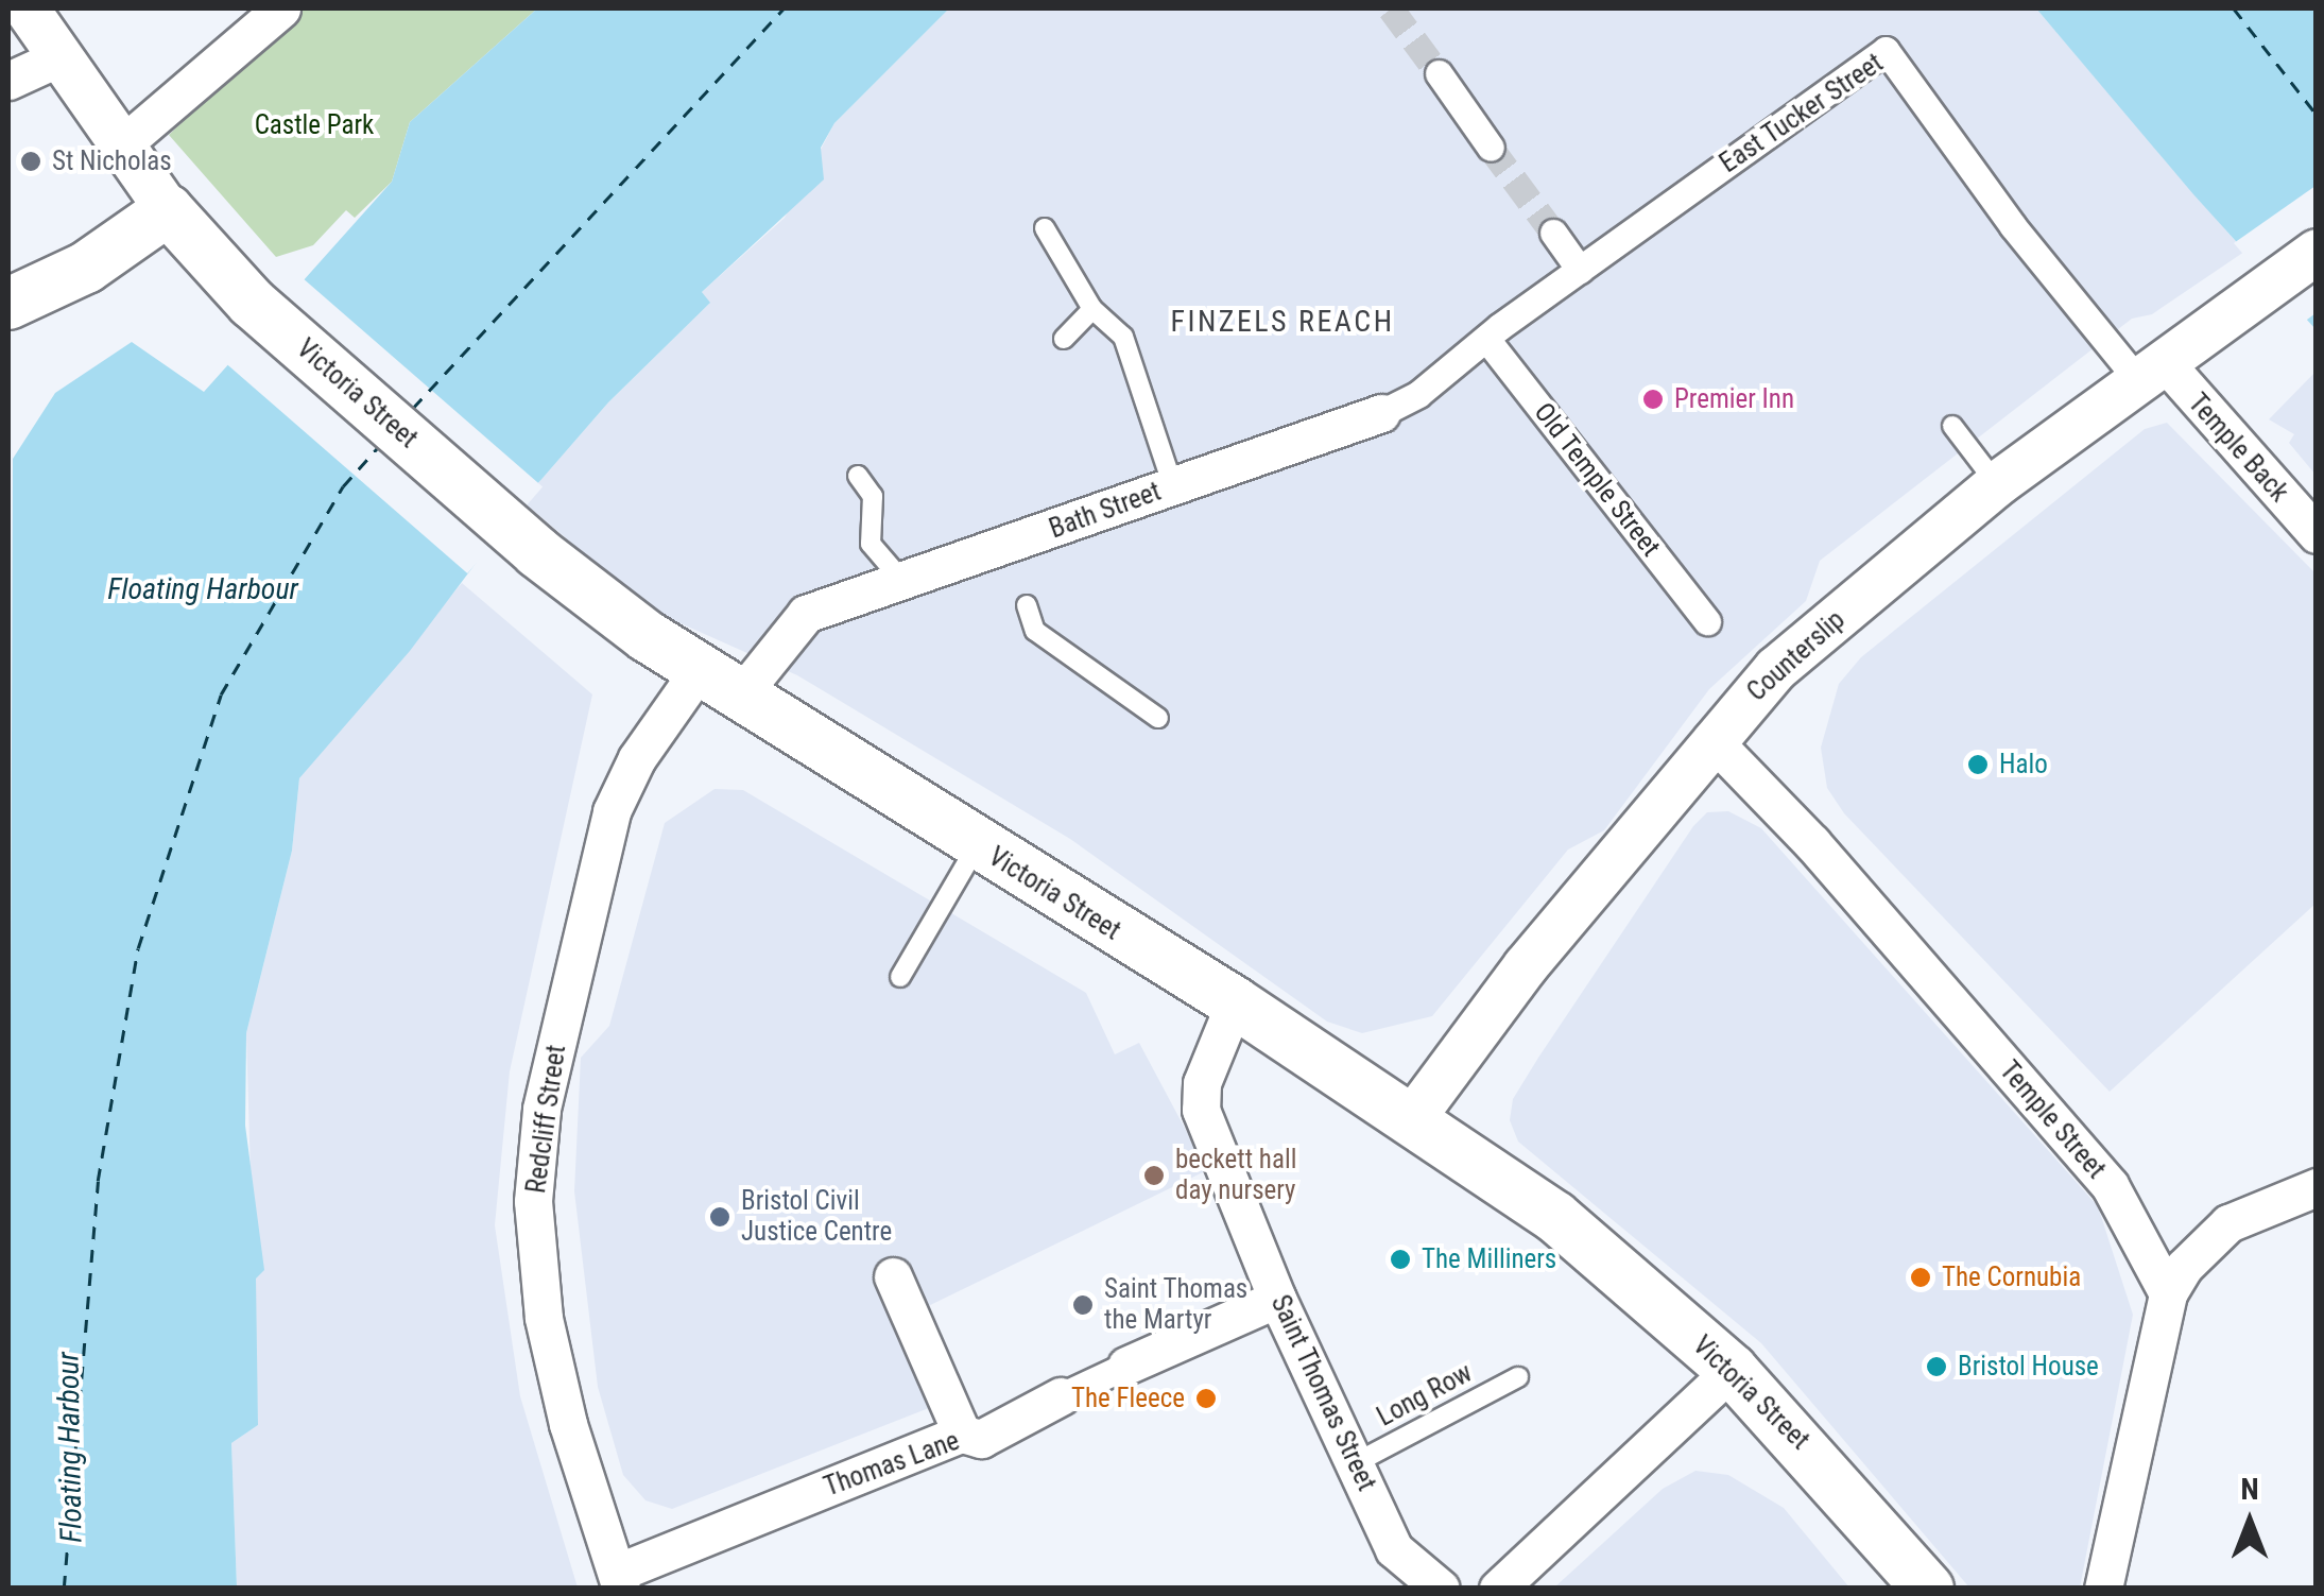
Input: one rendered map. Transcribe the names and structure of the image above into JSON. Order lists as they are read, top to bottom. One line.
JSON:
{"streets":{"main road":["Victoria Street"],"street":["East Tucker Street","Temple Back","Old Temple Street","Bath Street","Counterslip","Redcliff Street","Temple Street","Saint Thomas Street","Thomas Lane"],"lane":["Long Row"]},"crossings":[["East Tucker Street","Temple Back"],["East Tucker Street","Old Temple Street"],["East Tucker Street","Bath Street"],["East Tucker Street","Counterslip"],["Victoria Street","Bath Street"],["Victoria Street","Counterslip"],["Victoria Street","Redcliff Street"],["Victoria Street","Saint Thomas Street"],["Temple Back","Counterslip"],["Old Temple Street","Bath Street"],["Bath Street","Redcliff Street"],["Counterslip","Temple Street"],["Redcliff Street","Thomas Lane"],["Saint Thomas Street","Long Row"],["Saint Thomas Street","Thomas Lane"]],"districts":["FINZELS REACH"],"water":["Floating Harbour"],"parks":["Castle Park"],"places":["St Nicholas","Premier Inn","Halo","beckett hall day nursery","Bristol Civil Justice Centre","The Milliners","The Cornubia","Saint Thomas the Martyr","Bristol House","The Fleece"],"north":"top"}
